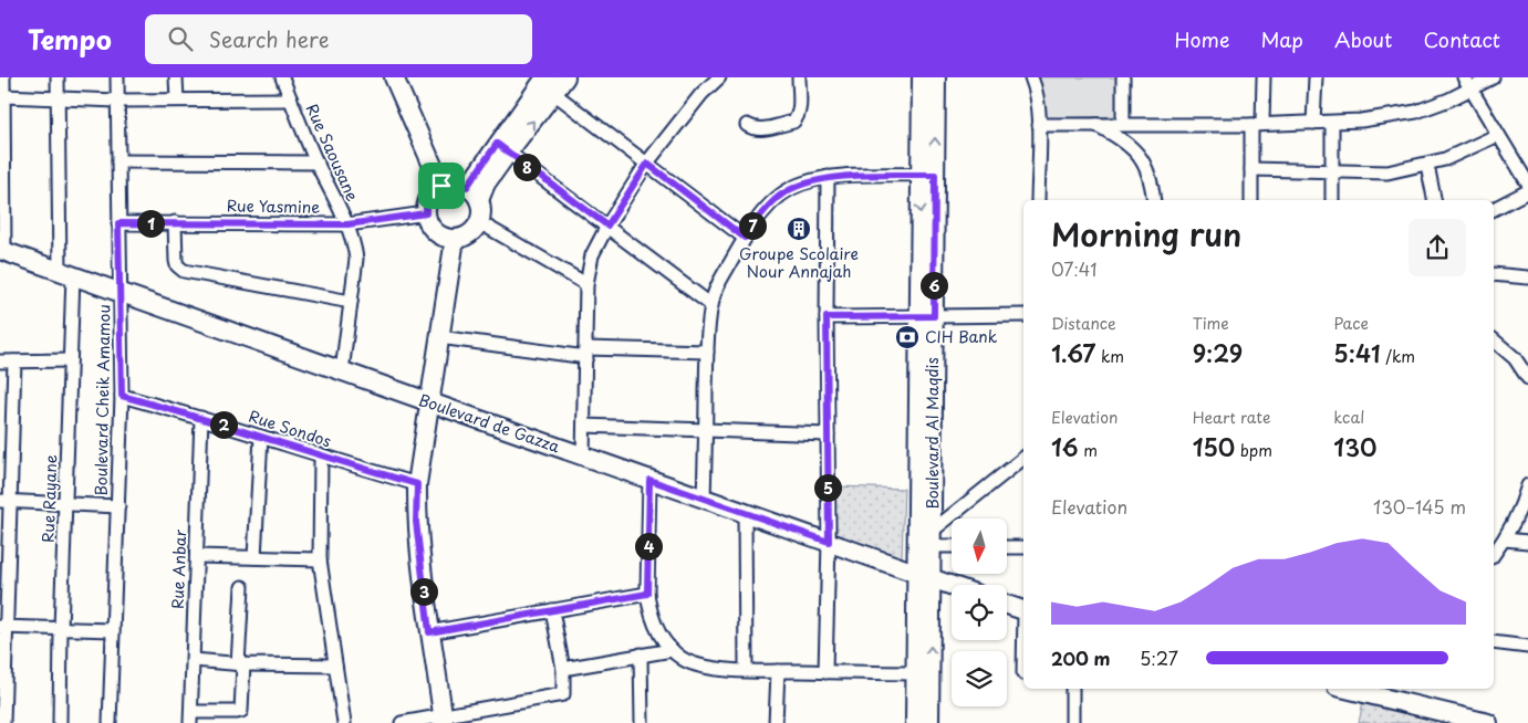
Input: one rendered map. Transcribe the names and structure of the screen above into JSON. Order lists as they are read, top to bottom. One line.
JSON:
{"streets":{"street":["Rue Saousane","Rue Yasmine","Boulevard Cheik Amamou","Boulevard de Gazza","Rue Sondos","Boulevard Al Maqdis","Rue Rayane","Rue Anbar"]},"crossings":[["Rue Saousane","Rue Yasmine"],["Rue Saousane","Boulevard de Gazza"],["Rue Yasmine","Boulevard Cheik Amamou"],["Boulevard Cheik Amamou","Boulevard de Gazza"],["Boulevard Cheik Amamou","Rue Sondos"],["Boulevard de Gazza","Boulevard Al Maqdis"],["Boulevard de Gazza","Rue Rayane"],["Rue Sondos","Rue Anbar"]],"places":{"building":["Groupe Scolaire Nour Annajah"],"bank":["CIH Bank"]},"north":"bottom","page":{"header":"Tempo","search":"Search here","nav":["Home","Map","About","Contact"],"pins":["8","1","7","6","2","5","4","3"],"heading":["Morning run","07:41"],"stats":[["Distance","1.67 km"],["Time","9:29"],["Pace","5:41 /km"],["Elevation","16 m"],["Heart rate","150 bpm"],["kcal","130"]],"chart":["Elevation","130–145 m"],"list":[{"name":"200 m","note":"5:27"}]}}
